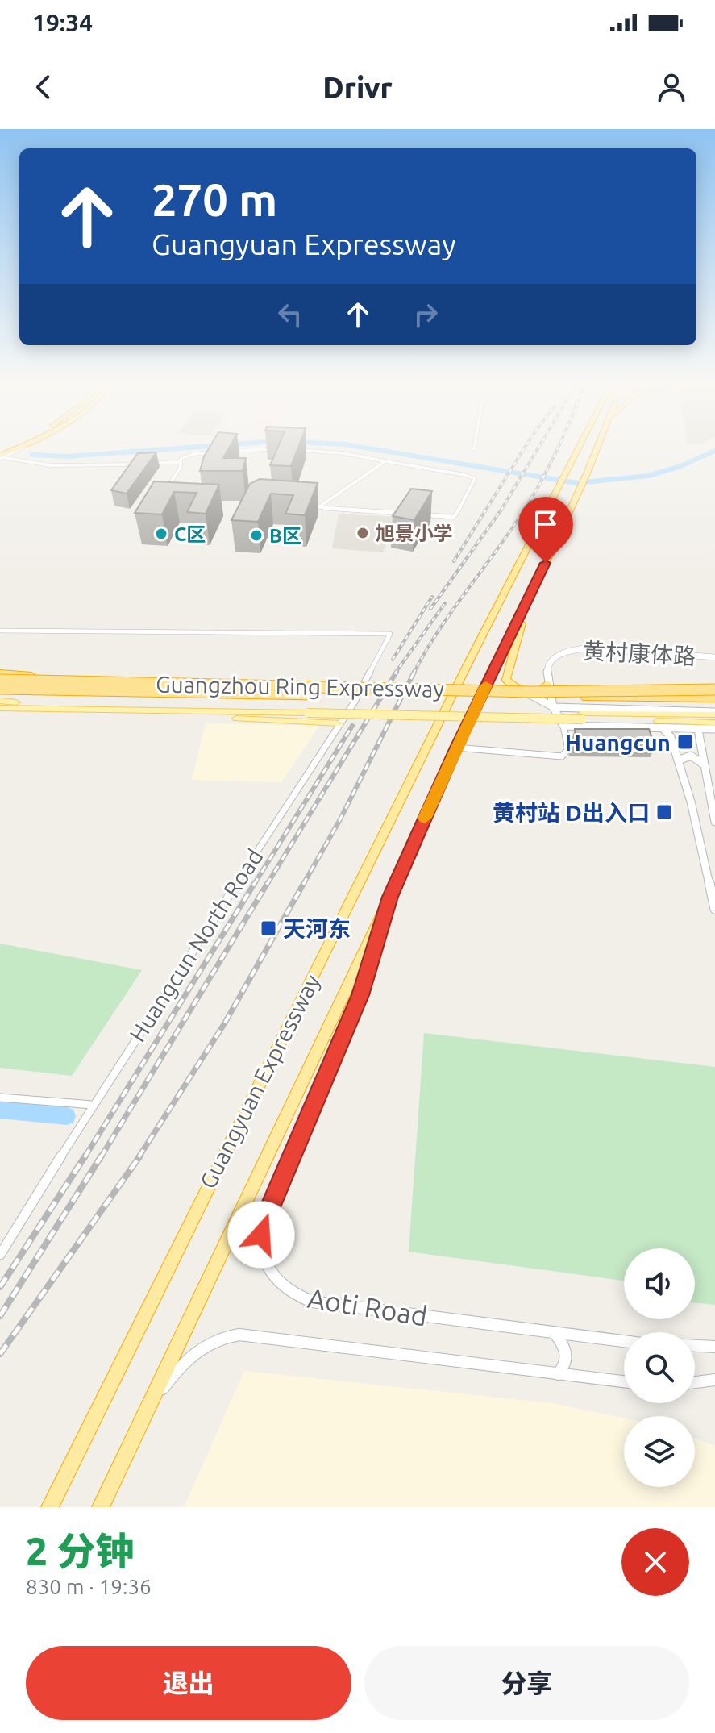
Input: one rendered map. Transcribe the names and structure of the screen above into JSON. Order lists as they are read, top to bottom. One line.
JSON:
{"streets":{"highway":["Guangzhou Ring Expressway","Guangyuan Expressway"],"street":["黄村康体路","Huangcun North Road","Aoti Road"]},"crossings":[["Guangyuan Expressway","Aoti Road"]],"places":{"other":["旭景小学","C区","B区"],"transit":["Huangcun","黄村站 D出入口","天河东"]},"page":{"status":"19:34","header":"Drivr","turn":["270 m","Guangyuan Expressway"],"heading":["2 分钟","830 m · 19:36"],"buttons":["退出","分享"]}}
